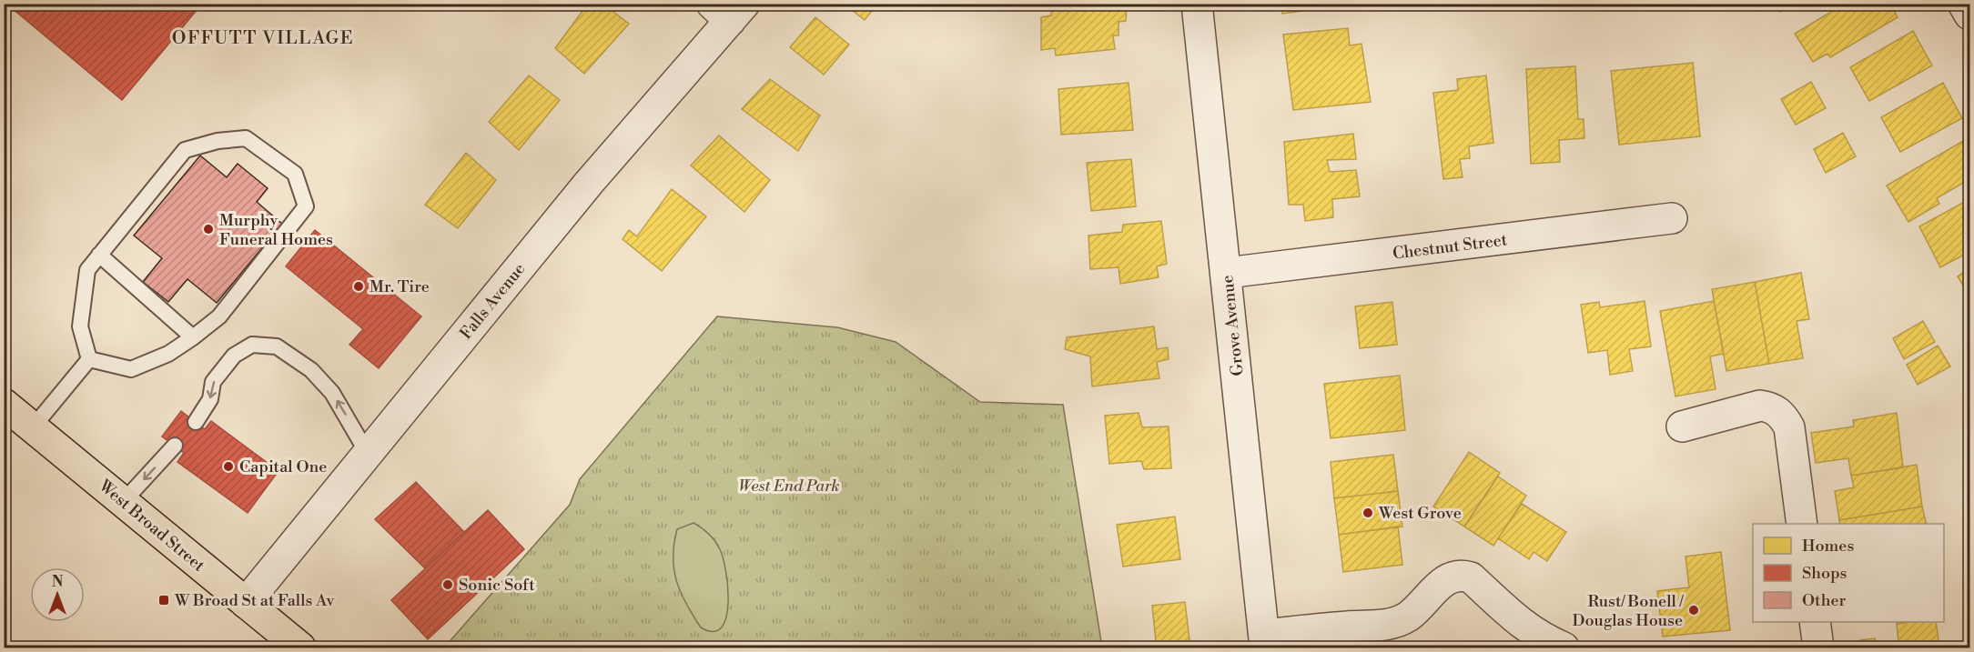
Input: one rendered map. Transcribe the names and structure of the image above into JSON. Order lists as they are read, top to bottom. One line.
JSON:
{"streets":{"main road":["West Broad Street"],"street":["Chestnut Street","Falls Avenue","Grove Avenue"]},"crossings":[["Chestnut Street","Grove Avenue"],["Falls Avenue","West Broad Street"]],"districts":["OFFUTT VILLAGE"],"parks":["West End Park"],"places":{"other":["Murphy Funeral Homes","Mr. Tire","Capital One","West Grove","Sonic Soft","Rust/ Bonell / Douglas House"],"transit":["W Broad St at Falls Av"]},"legend":["Homes","Shops","Other"],"north":"top"}
